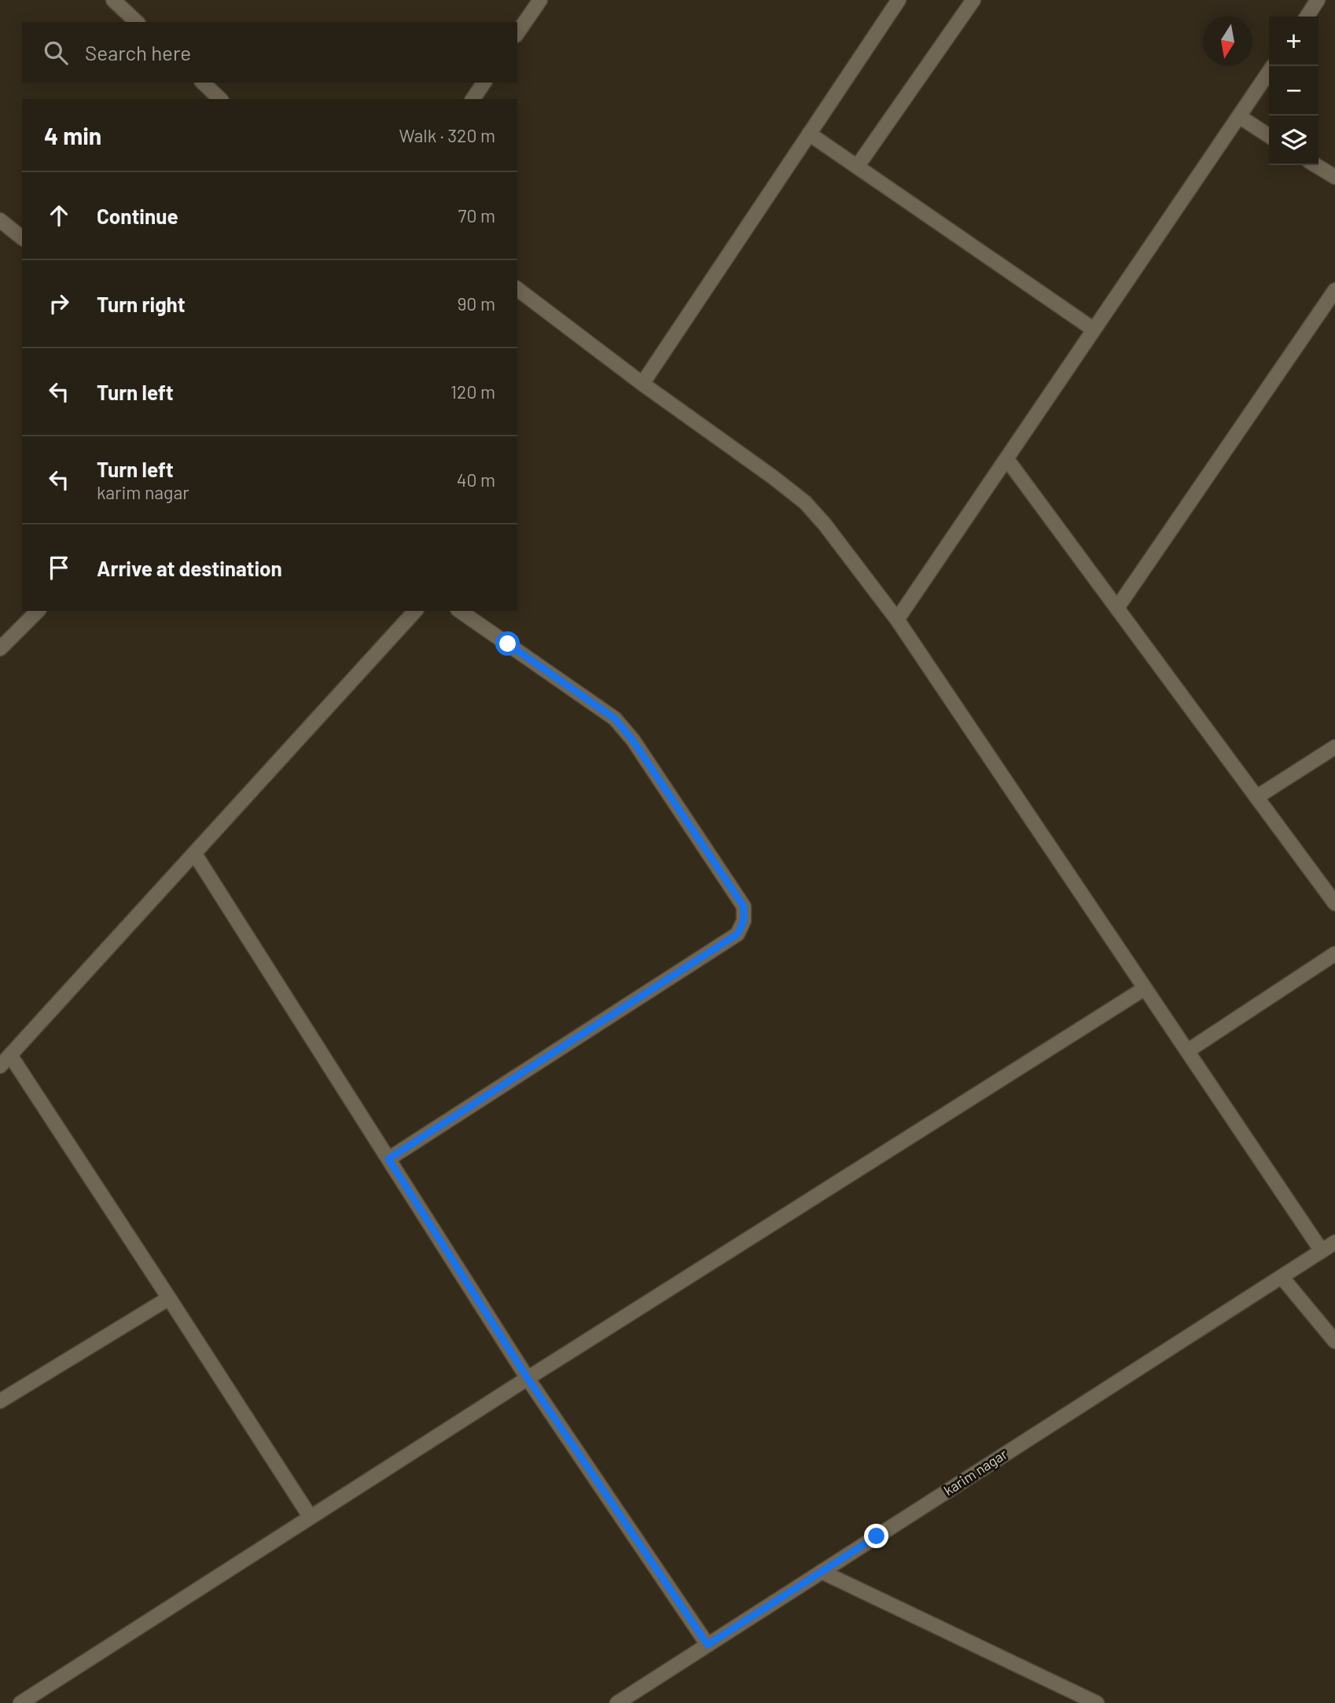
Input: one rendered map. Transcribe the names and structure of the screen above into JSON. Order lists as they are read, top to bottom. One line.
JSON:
{"streets":{"street":["karim nagar"]},"north":"bottom","page":{"map_buttons":["+","−"],"search":"Search here","heading":["4 min","Walk · 320 m"],"list":[["Continue","70 m"],["Turn right","90 m"],["Turn left","120 m"],["Turn left","karim nagar","40 m"],"Arrive at destination"]}}
